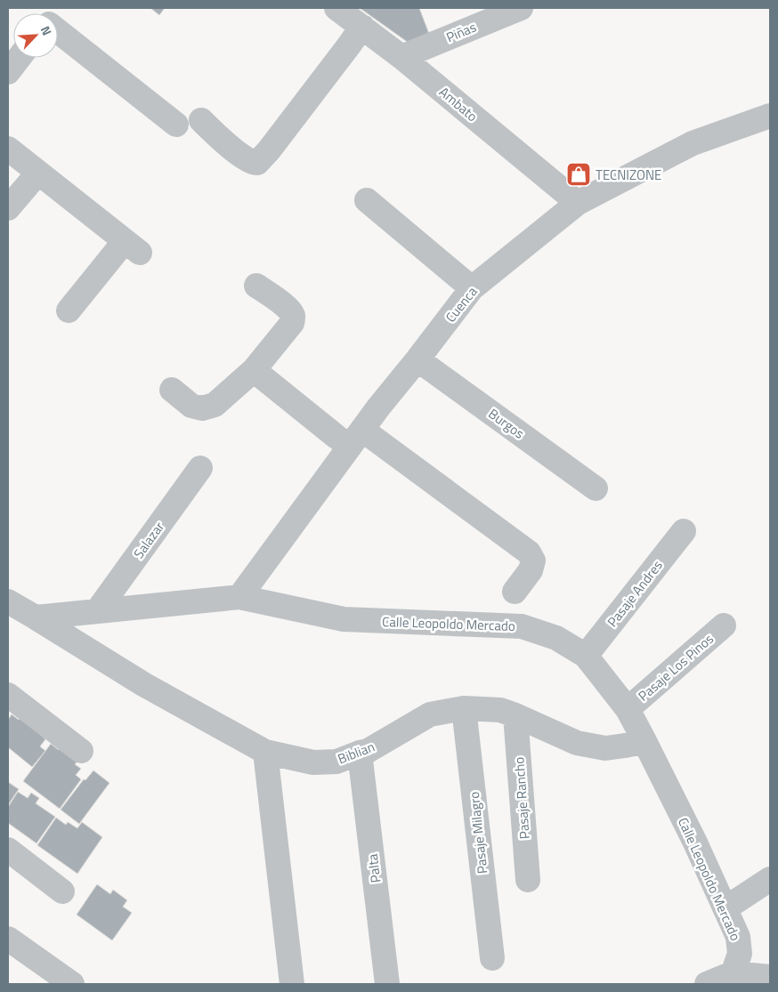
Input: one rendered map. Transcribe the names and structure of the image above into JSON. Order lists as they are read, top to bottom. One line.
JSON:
{"streets":{"street":["Piñas","Ambato","Cuenca","Burgos","Salazar","Pasaje Andres","Calle Leopoldo Mercado","Pasaje Los Pinos","Biblian","Pasaje Rancho","Pasaje Milagro","Palta"]},"crossings":[["Piñas","Ambato"],["Ambato","Cuenca"],["Cuenca","Burgos"],["Cuenca","Calle Leopoldo Mercado"],["Salazar","Calle Leopoldo Mercado"],["Pasaje Andres","Calle Leopoldo Mercado"],["Calle Leopoldo Mercado","Pasaje Los Pinos"],["Calle Leopoldo Mercado","Biblian"],["Biblian","Pasaje Rancho"],["Biblian","Pasaje Milagro"],["Biblian","Palta"]],"places":{"shop":["TECNIZONE"]},"north":"top right"}
